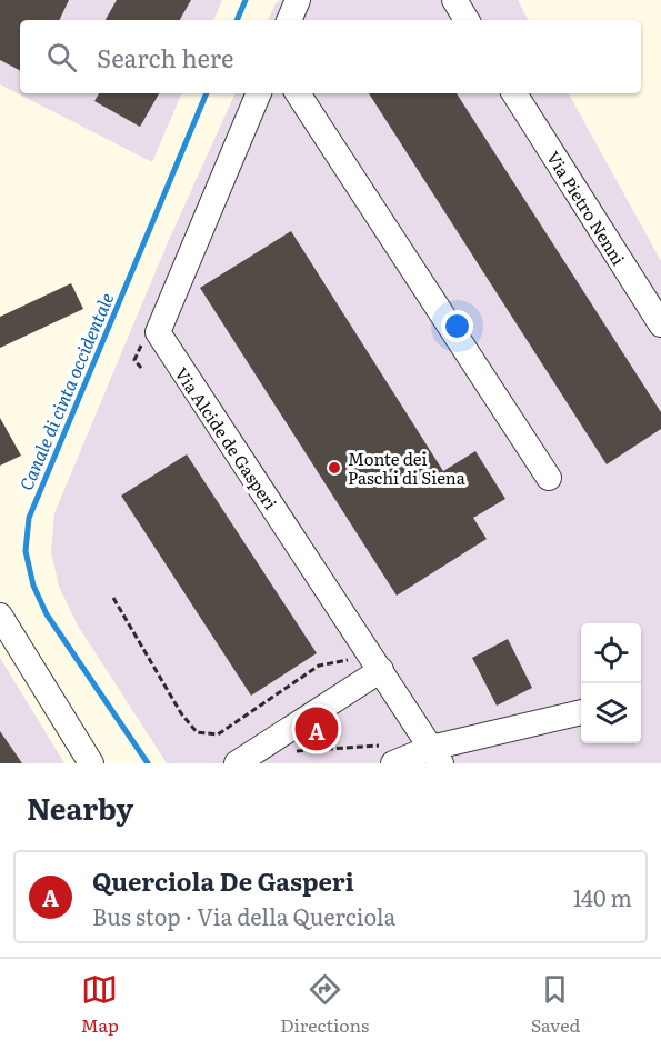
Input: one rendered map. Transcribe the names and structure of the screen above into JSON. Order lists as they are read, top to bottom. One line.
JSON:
{"streets":{"street":["Via Pietro Nenni","Via Alcide de Gasperi"]},"water":["Canale di cinta occidentale"],"places":["Monte dei Paschi di Siena"],"page":{"search":"Search here","pins":"A","heading":"Nearby","list":[{"mark":"A","name":"Querciola De Gasperi","note":"Bus stop · Via della Querciola","value":"140 m"}],"nav":["Map","Directions","Saved"]}}
